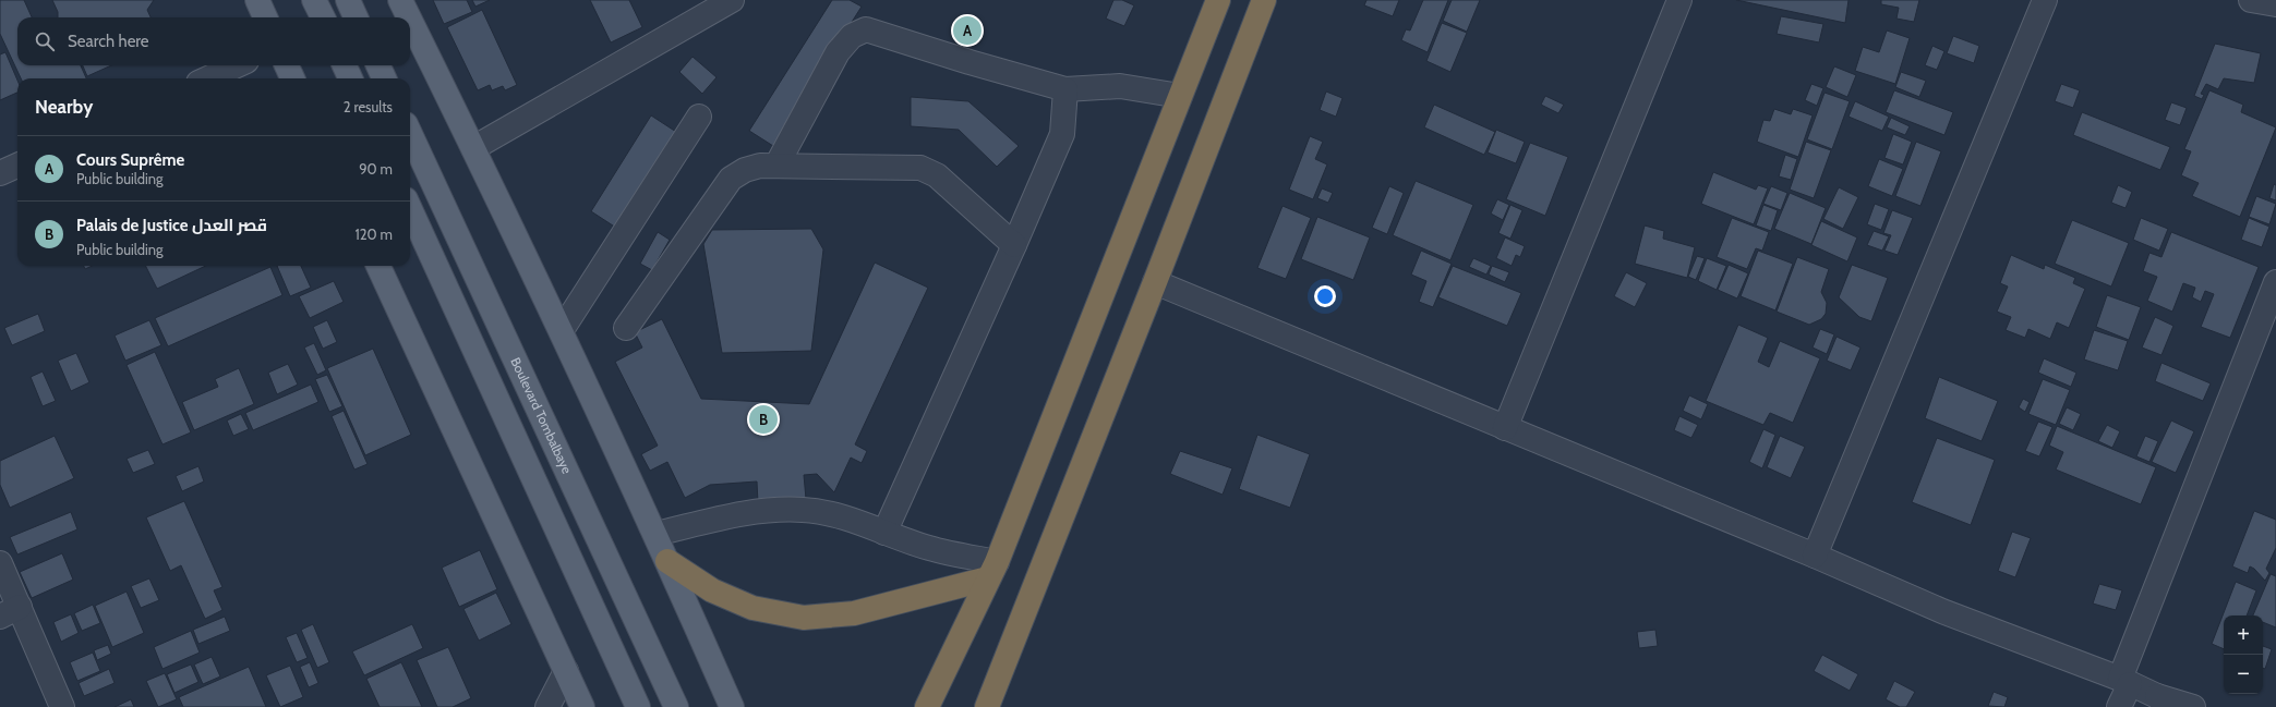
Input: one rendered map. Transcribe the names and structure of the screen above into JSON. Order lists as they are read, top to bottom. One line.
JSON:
{"streets":{"main road":["Boulevard Tombalbaye"]},"page":{"pins":["A","B"],"search":"Search here","heading":["Nearby","2 results"],"list":[{"mark":"A","name":"Cours Suprême","note":"Public building","value":"90 m"},{"mark":"B","name":"Palais de Justice قصر العدل","note":"Public building","value":"120 m"}],"map_buttons":["+","−"]}}
